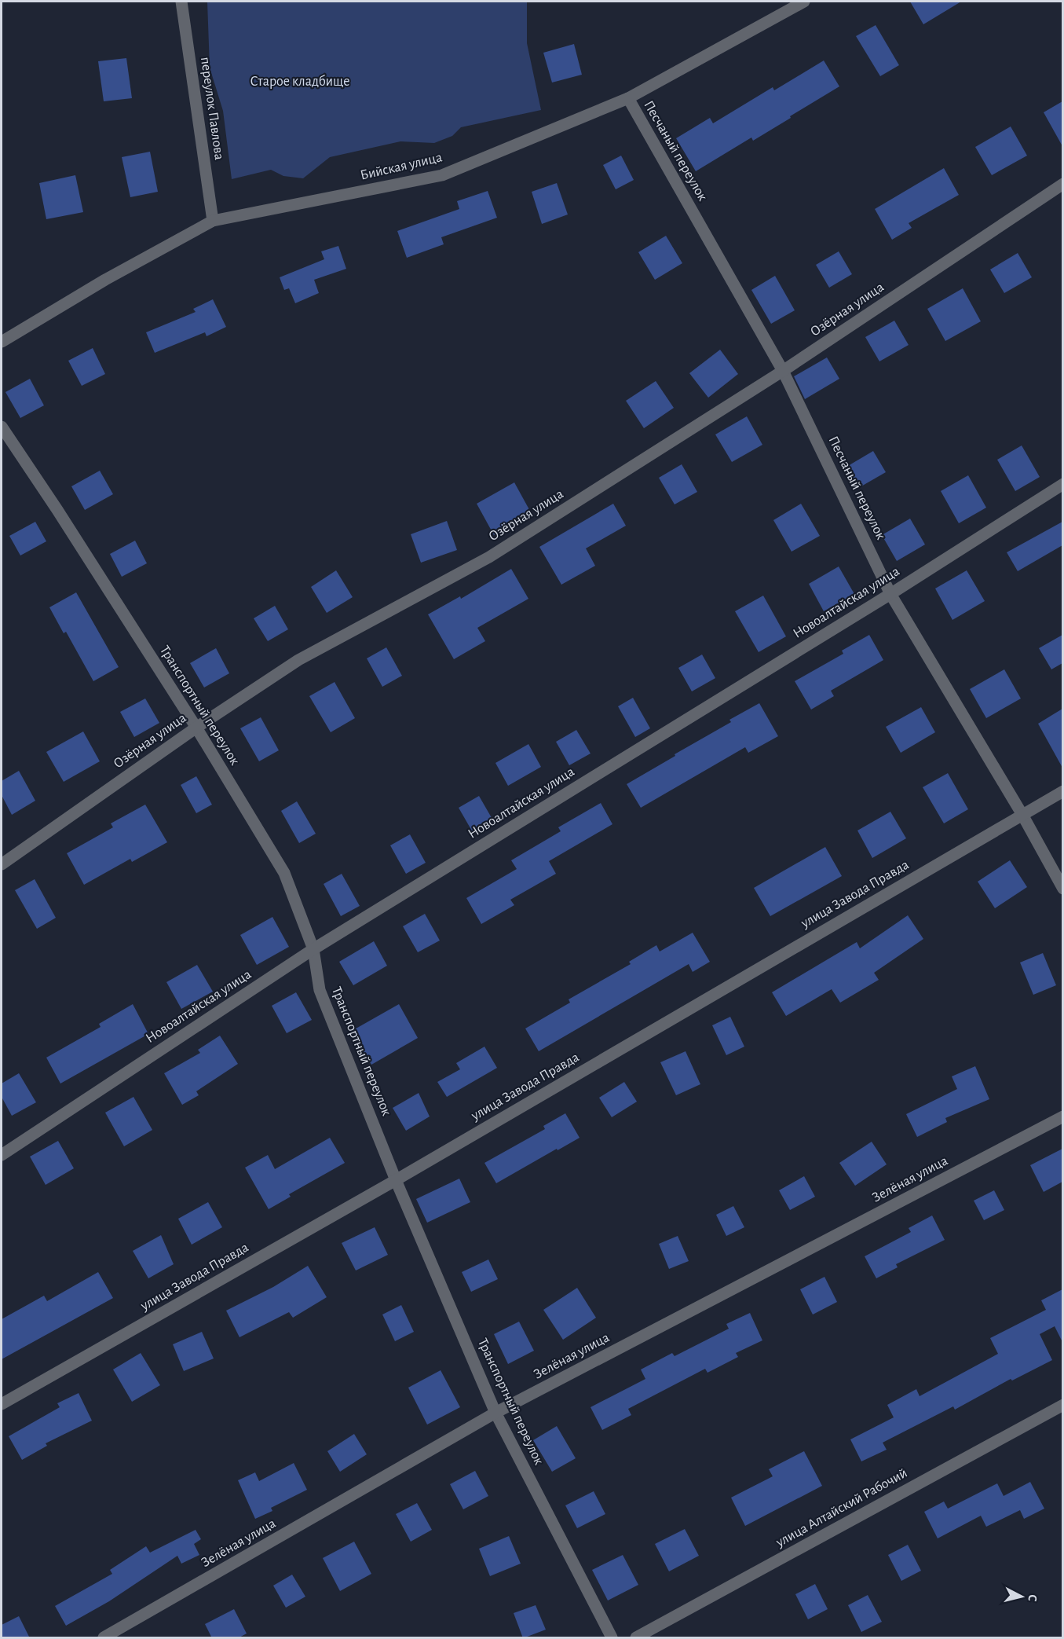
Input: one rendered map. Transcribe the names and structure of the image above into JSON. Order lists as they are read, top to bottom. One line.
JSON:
{"streets":{"street":["переулок Павлова","Песчаный переулок","Бийская улица","Озёрная улица","Новоалтайская улица","Транспортный переулок","улица Завода Правда","Зелёная улица","улица Алтайский Рабочий"]},"crossings":[["переулок Павлова","Бийская улица"],["Песчаный переулок","Бийская улица"],["Песчаный переулок","Озёрная улица"],["Песчаный переулок","Новоалтайская улица"],["Песчаный переулок","улица Завода Правда"],["Озёрная улица","Транспортный переулок"],["Новоалтайская улица","Транспортный переулок"],["Транспортный переулок","улица Завода Правда"],["Транспортный переулок","Зелёная улица"]],"parks":["Старое кладбище"],"north":"right"}
